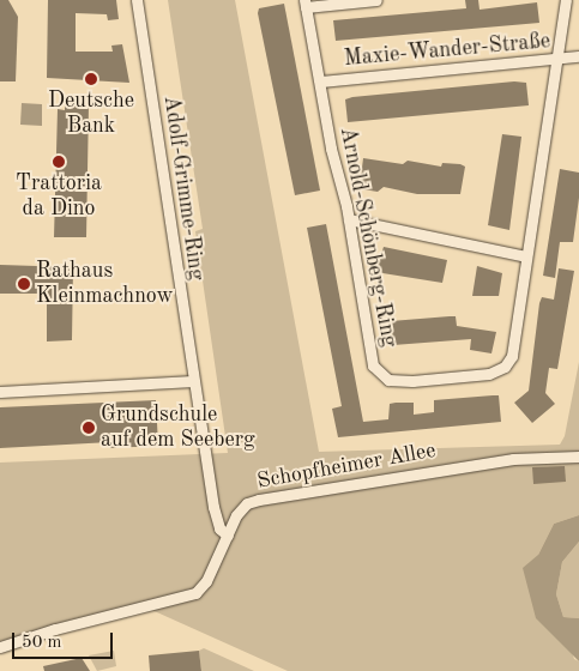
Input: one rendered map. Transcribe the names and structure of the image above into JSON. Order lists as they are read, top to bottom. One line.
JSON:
{"streets":{"street":["Maxie-Wander-Straße","Adolf-Grimme-Ring","Arnold-Schönberg-Ring","Schopfheimer Allee"]},"crossings":[["Maxie-Wander-Straße","Arnold-Schönberg-Ring"],["Adolf-Grimme-Ring","Schopfheimer Allee"]],"places":["Deutsche Bank","Trattoria da Dino","Rathaus Kleinmachnow","Grundschule auf dem Seeberg"],"scale_bar":"50 m"}
